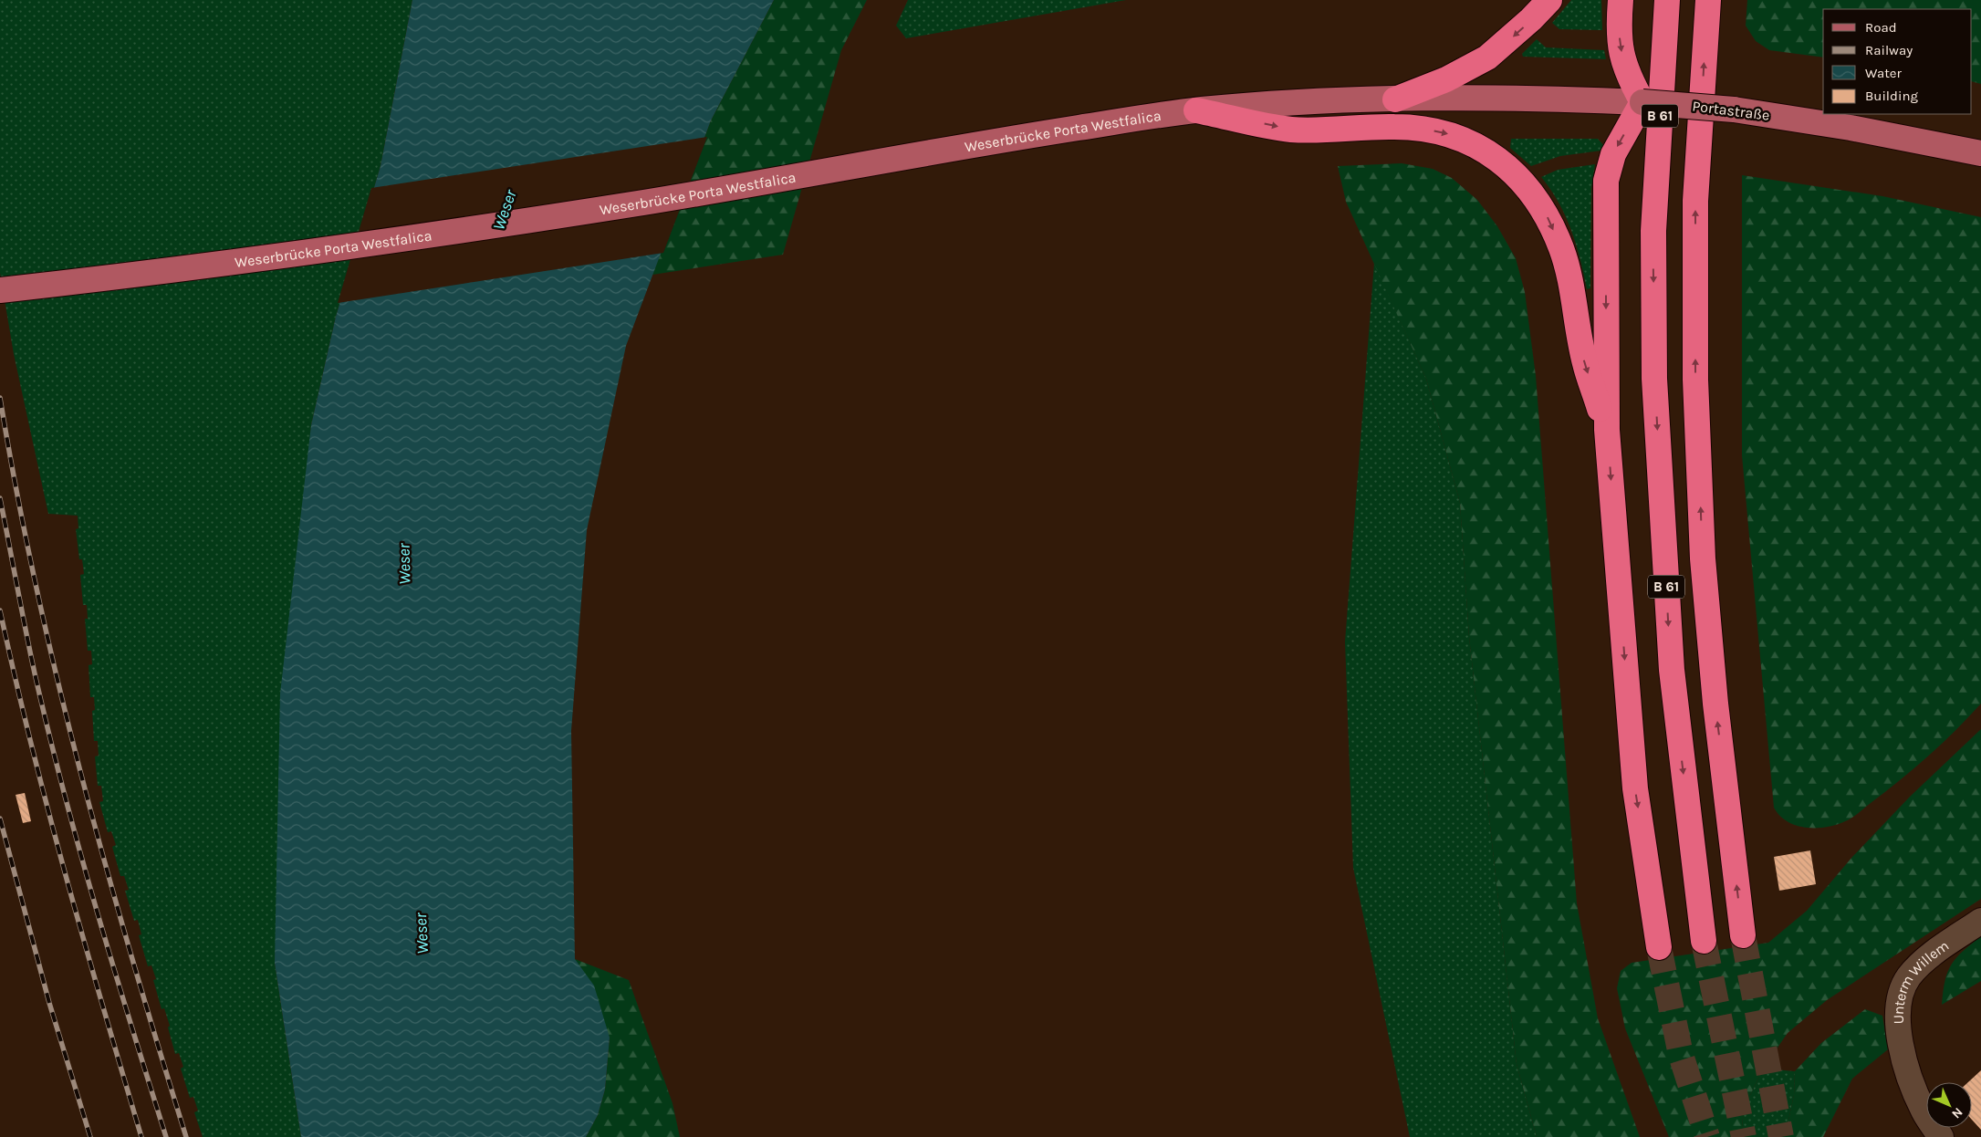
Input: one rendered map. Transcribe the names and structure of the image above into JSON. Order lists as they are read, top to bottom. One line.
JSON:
{"streets":{"highway":["B 61"],"main road":["Portastraße","Weserbrücke Porta Westfalica"],"street":["Unterm Willem"]},"crossings":[["Portastraße","Weserbrücke Porta Westfalica"]],"water":["Weser"],"legend":["Road","Railway","Water","Building"],"north":"bottom right"}
